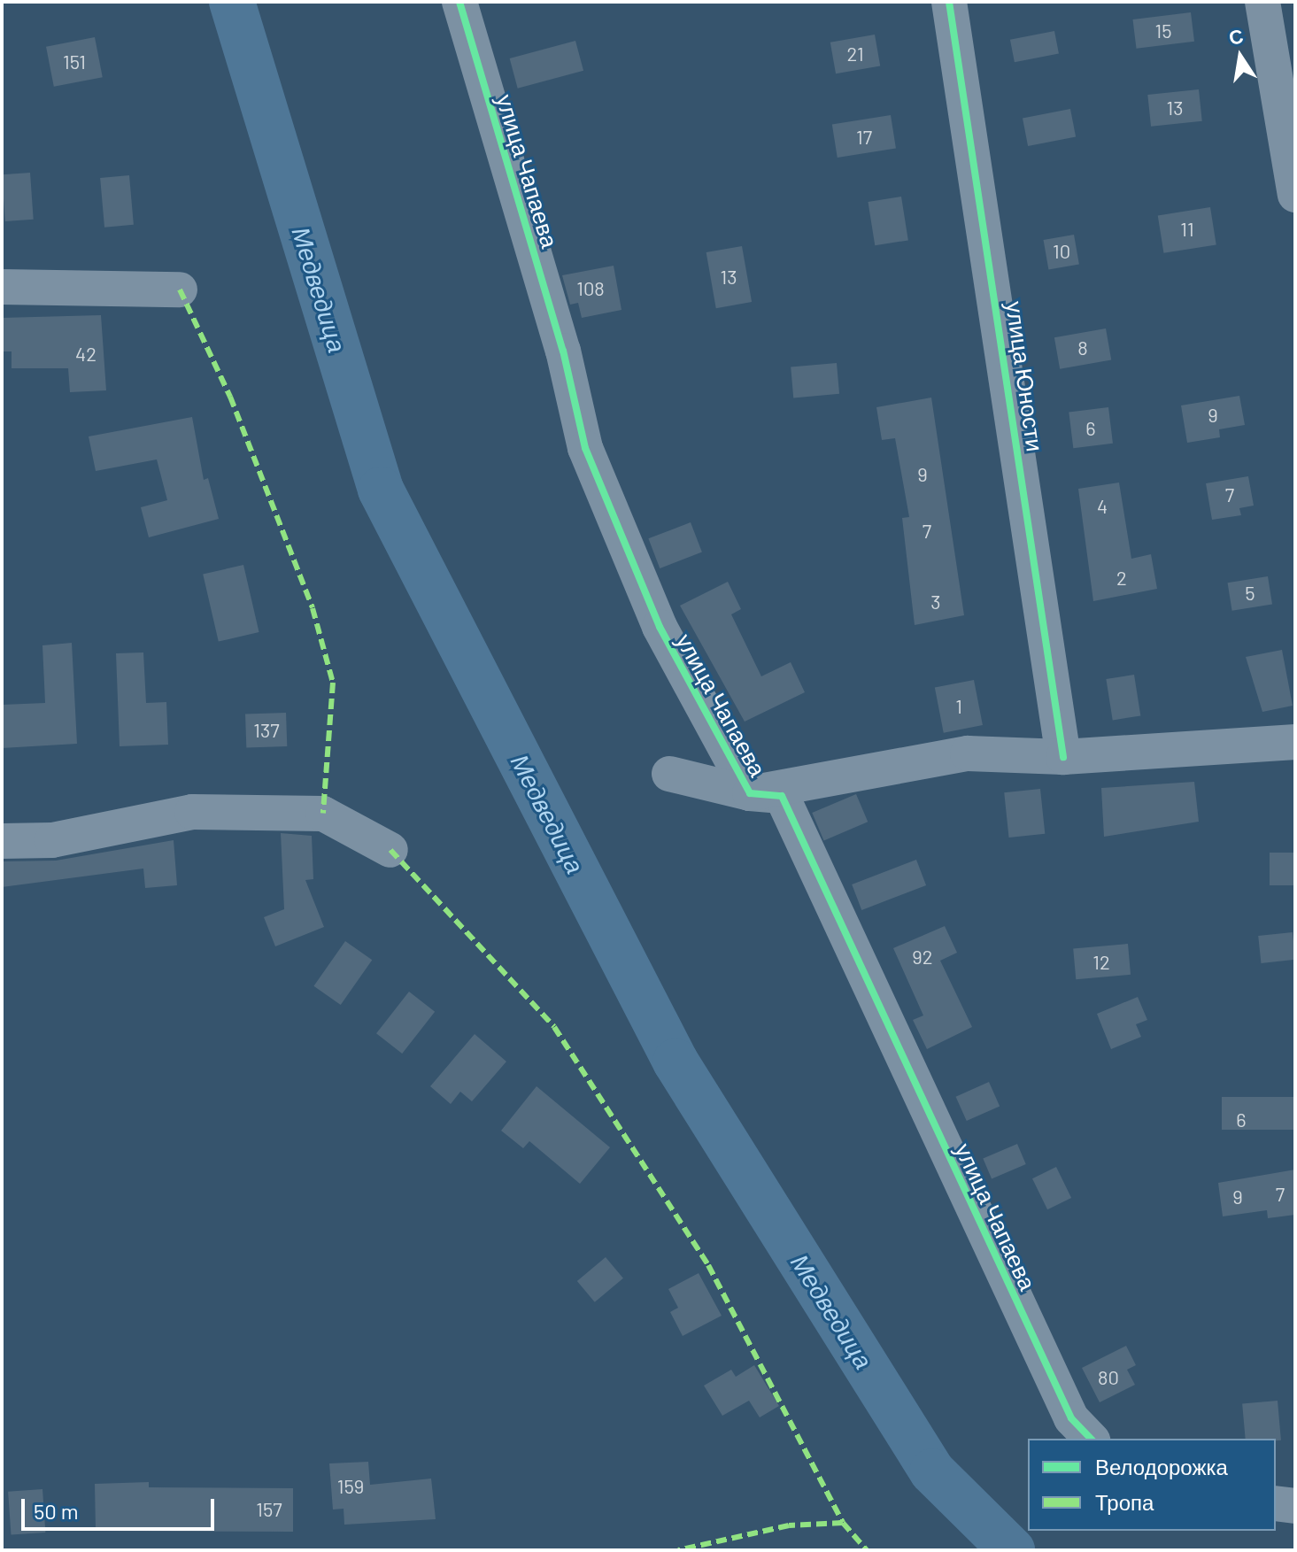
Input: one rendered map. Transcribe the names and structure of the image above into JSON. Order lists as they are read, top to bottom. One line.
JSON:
{"streets":{"street":["улица Чапаева","улица Юности"]},"water":["Медведица"],"house_numbers":["15","21","151","13","17","11","10","13","108","8","42","9","6","9","7","4","7","2","5","3","1","137","92","12","6","7","9","80","159","157"],"legend":["Велодорожка","Тропа"],"scale_bar":"50 m","north":"top"}
